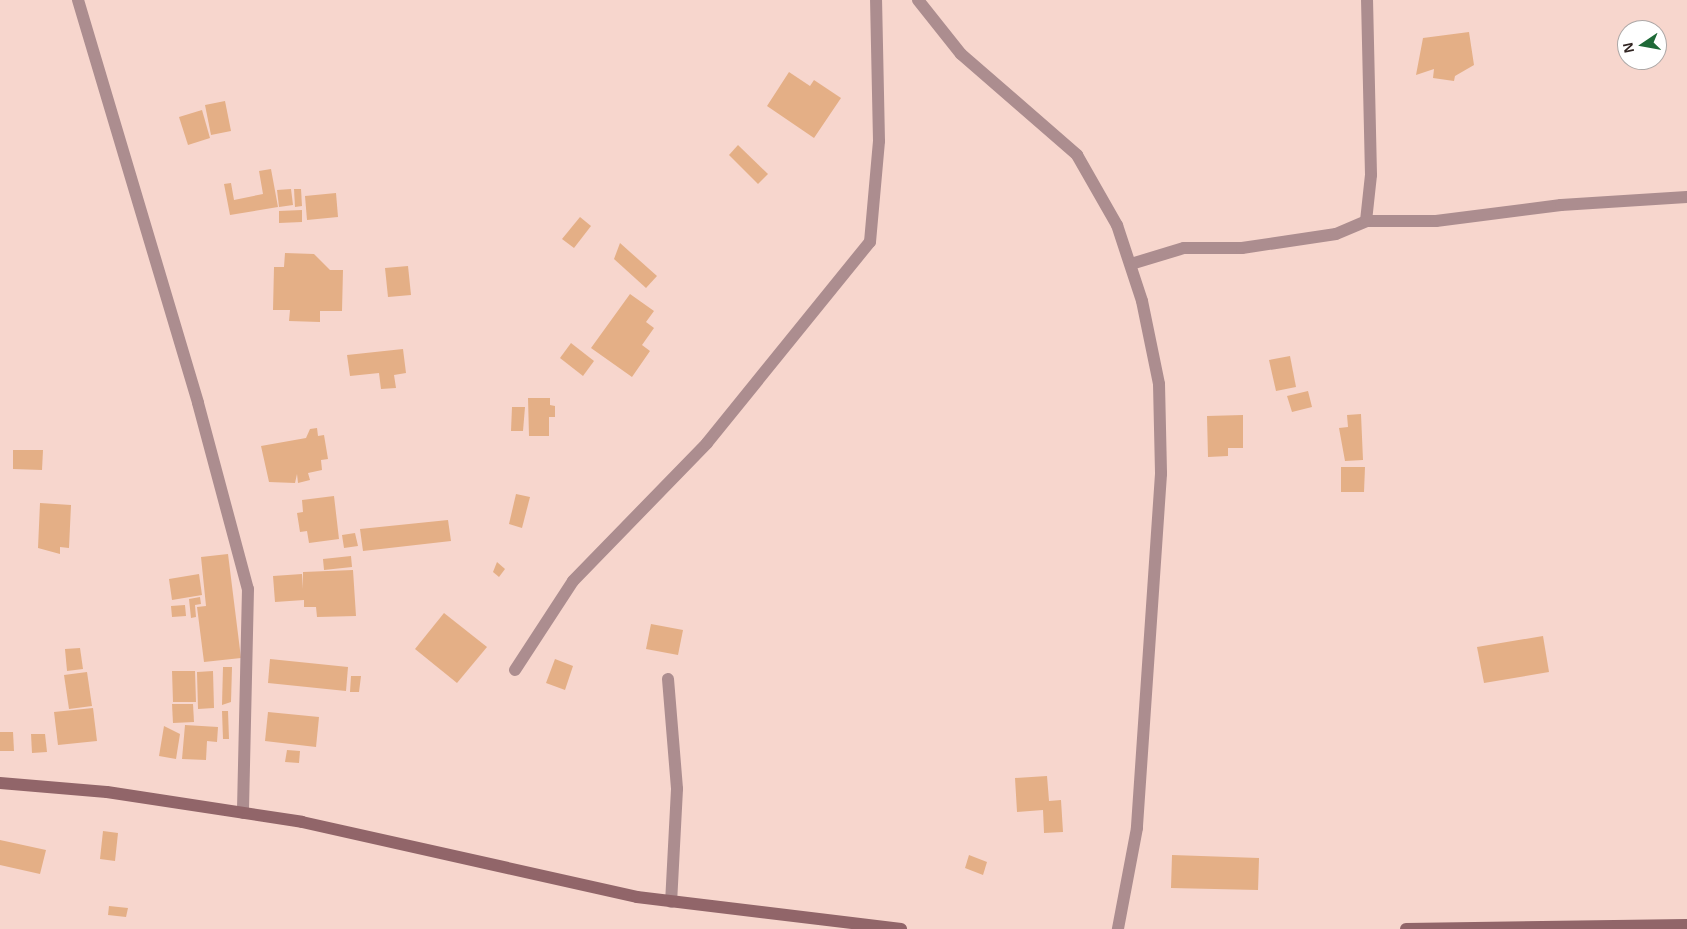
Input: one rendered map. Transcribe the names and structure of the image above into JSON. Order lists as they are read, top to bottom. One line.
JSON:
{"north":"left"}
